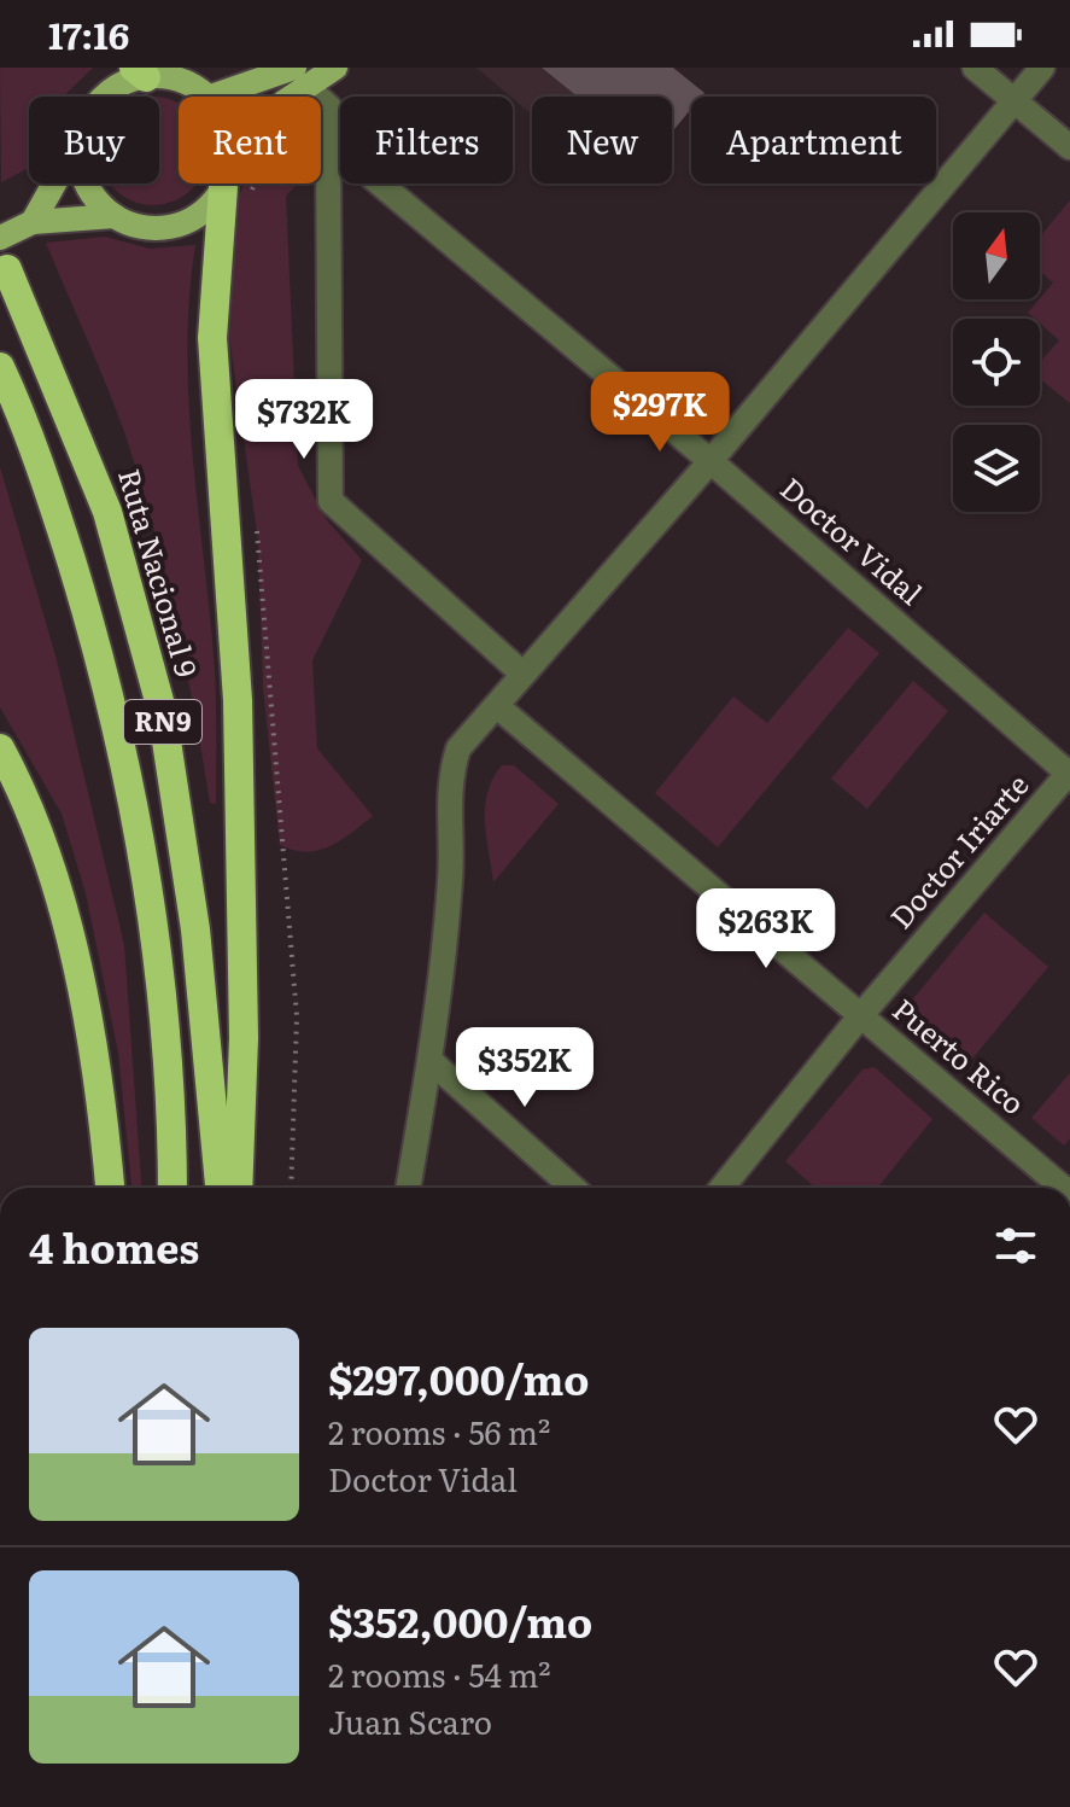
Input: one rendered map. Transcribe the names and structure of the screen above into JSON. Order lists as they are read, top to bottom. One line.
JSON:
{"streets":{"highway":["Ruta Nacional 9","RN9"],"street":["Doctor Vidal","Doctor Iriarte","Puerto Rico"]},"crossings":[["Doctor Vidal","Doctor Iriarte"],["Doctor Iriarte","Puerto Rico"]],"north":"top","page":{"status":"17:16","chip":["Buy","Rent","Filters","New","Apartment"],"price":["$297K","$732K","$263K","$352K"],"heading":"4 homes","list":[{"name":"$297,000/mo","note":"2 rooms · 56 m² · Doctor Vidal"},{"name":"$352,000/mo","note":"2 rooms · 54 m² · Juan Scaro"}]}}
